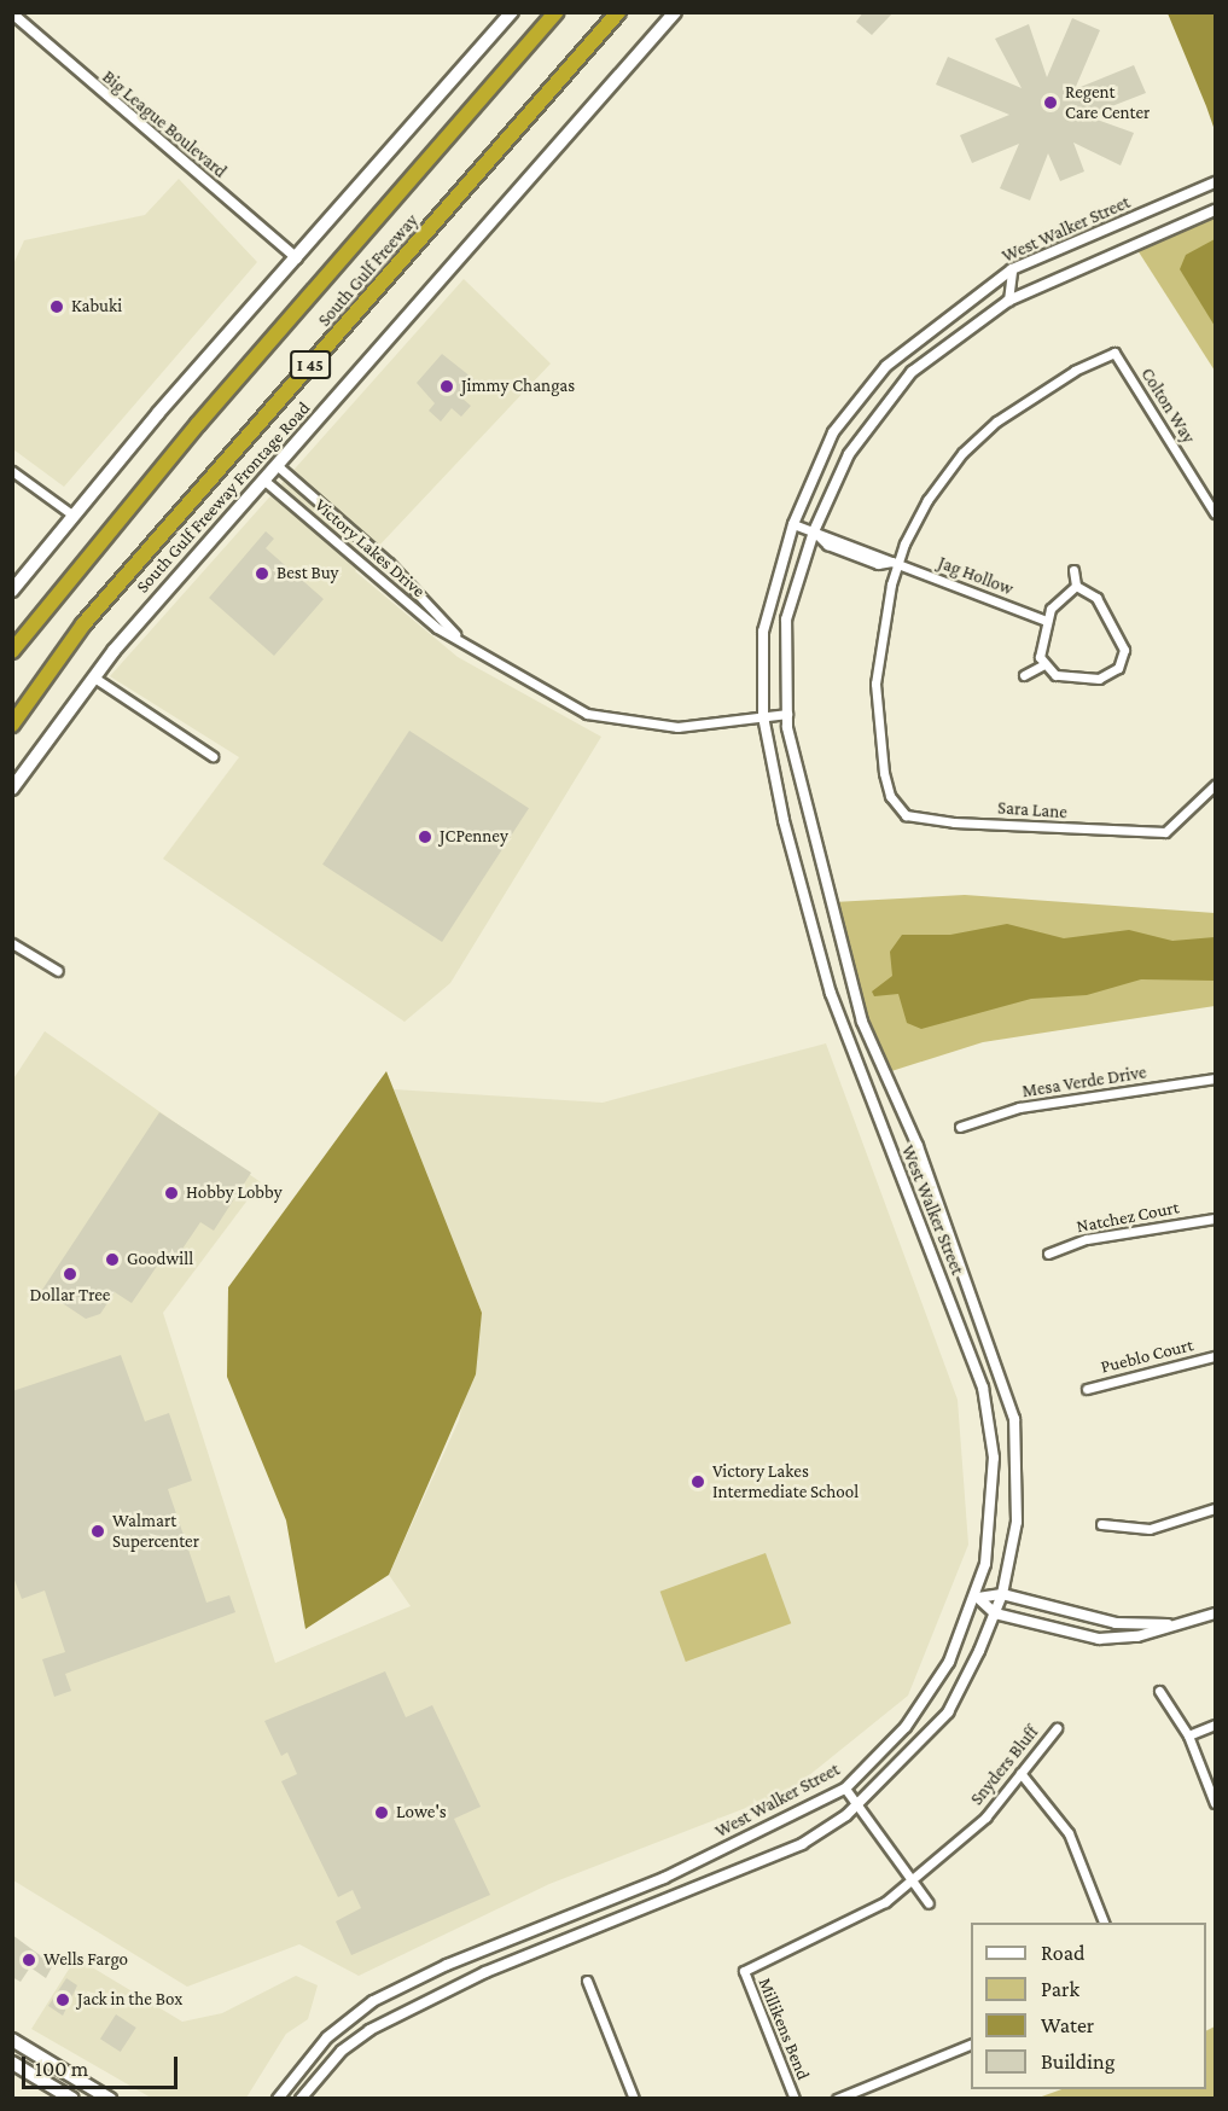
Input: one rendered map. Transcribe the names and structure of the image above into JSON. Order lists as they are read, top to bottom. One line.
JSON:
{"streets":{"highway":["South Gulf Freeway","I 45"],"main road":["South Gulf Freeway Frontage Road"],"street":["Big League Boulevard","West Walker Street","Colton Way","Victory Lakes Drive","Jag Hollow","Sara Lane","Mesa Verde Drive","Natchez Court","Pueblo Court","Snyders Bluff","Millikens Bend"]},"crossings":[["West Walker Street","Victory Lakes Drive"],["West Walker Street","Jag Hollow"],["Colton Way","Jag Hollow"],["Colton Way","Sara Lane"],["South Gulf Freeway Frontage Road","Victory Lakes Drive"],["Jag Hollow","Sara Lane"],["Snyders Bluff","Millikens Bend"]],"places":["Regent Care Center","Kabuki","Jimmy Changas","Best Buy","JCPenney","Hobby Lobby","Goodwill","Dollar Tree","Victory Lakes Intermediate School","Walmart Supercenter","Lowe's","Wells Fargo","Jack in the Box"],"legend":["Road","Park","Water","Building"],"scale_bar":"100 m"}
